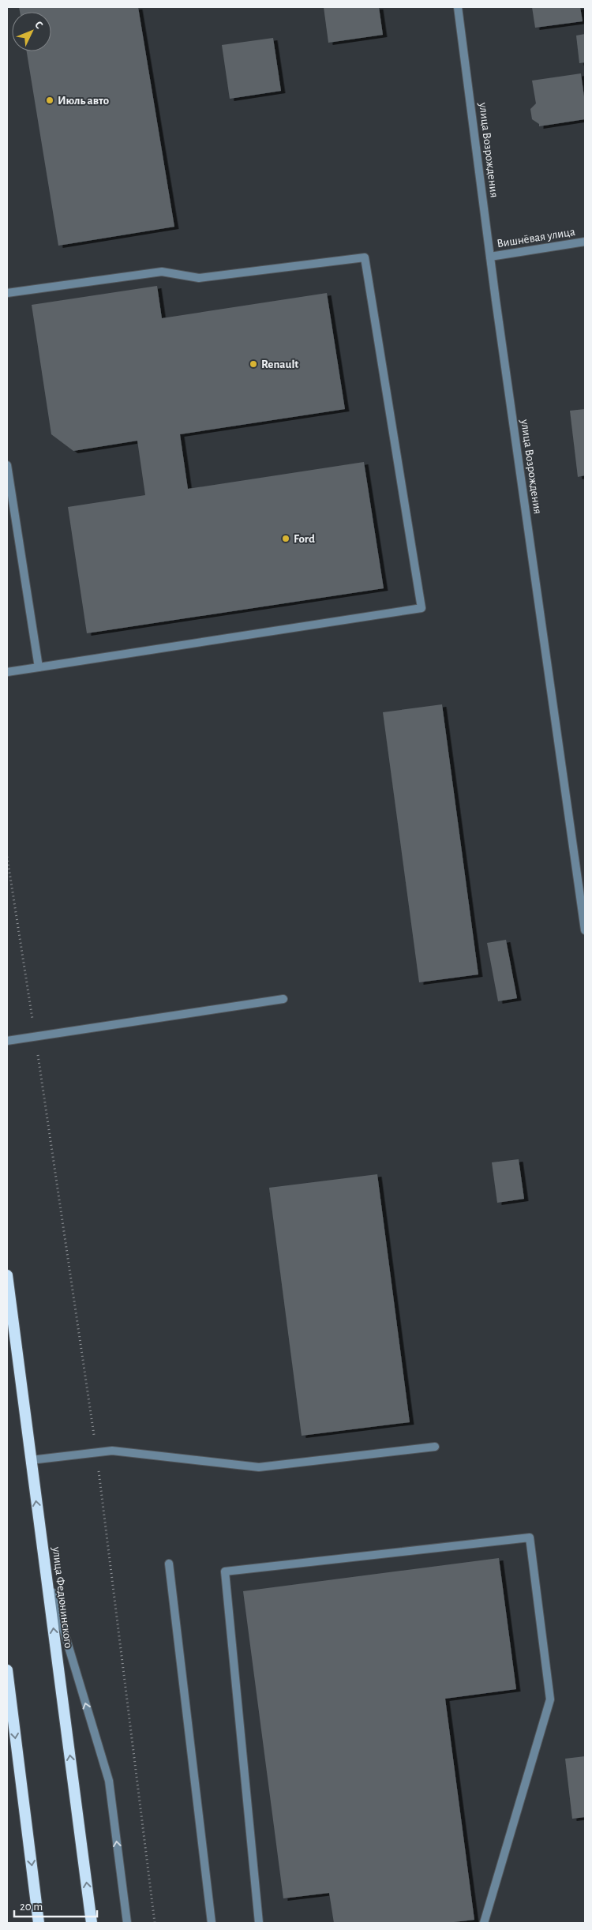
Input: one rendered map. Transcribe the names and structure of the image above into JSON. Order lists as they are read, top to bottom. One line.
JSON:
{"streets":{"highway":["улица Федюнинского"],"street":["улица Возрождения","Вишнёвая улица"]},"crossings":[["улица Возрождения","Вишнёвая улица"]],"places":["Июль авто","Renault","Ford"],"scale_bar":"20 m","north":"top right"}
